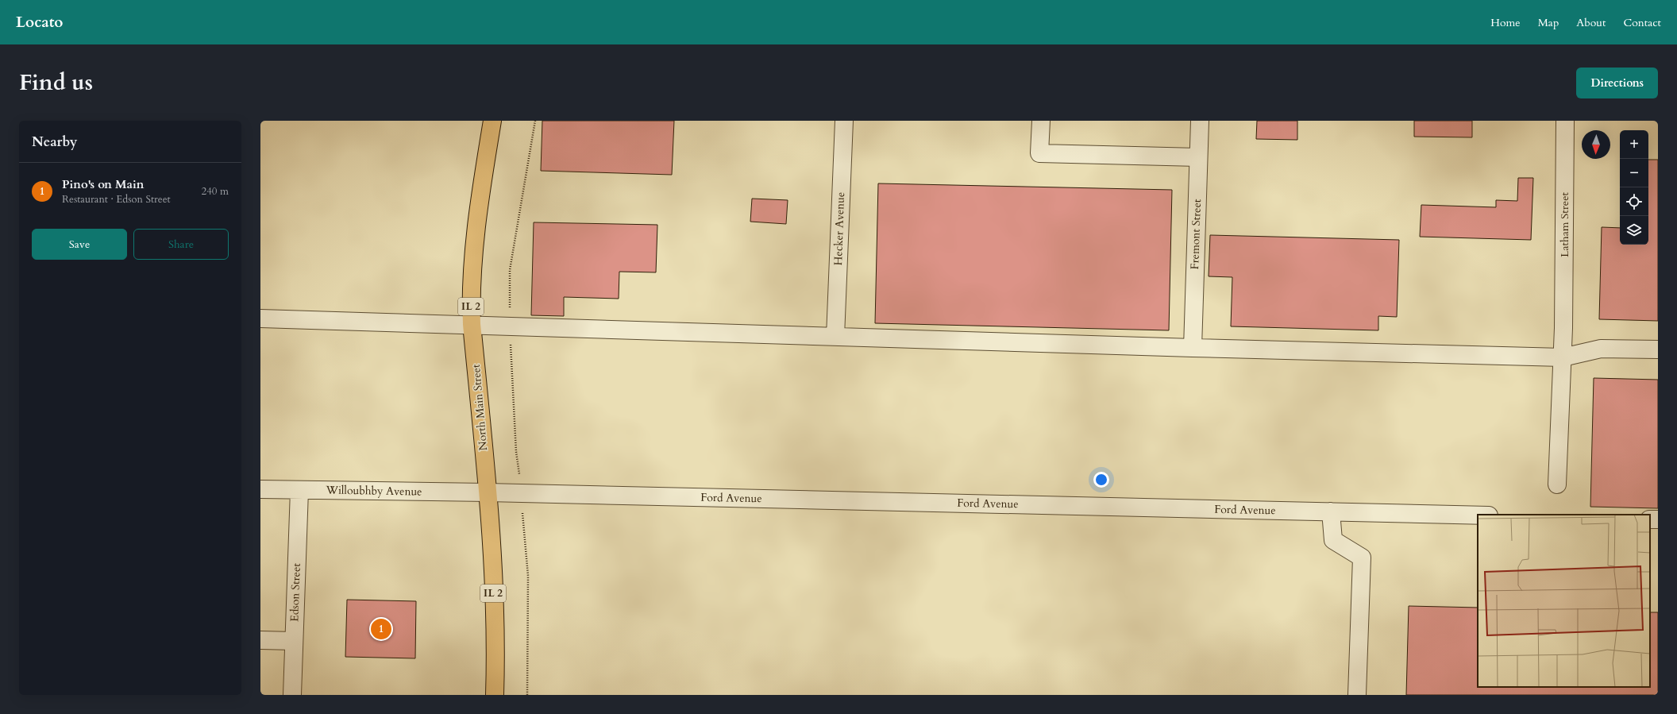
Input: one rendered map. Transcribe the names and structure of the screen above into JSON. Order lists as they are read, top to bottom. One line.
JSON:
{"streets":{"main road":["IL 2","North Main Street"],"street":["Latham Street","Hecker Avenue","Fremont Street","Willoubhby Avenue","Ford Avenue","Edson Street"]},"crossings":[["North Main Street","Willoubhby Avenue"],["North Main Street","Ford Avenue"],["Willoubhby Avenue","Ford Avenue"],["Willoubhby Avenue","Edson Street"]],"north":"bottom","page":{"header":"Locato","nav":["Home","Map","About","Contact"],"title":"Find us","buttons":["Directions",["Save","Share"]],"heading":"Nearby","map_buttons":["+","−"],"list":[{"mark":"1","name":"Pino's on Main","note":"Restaurant · Edson Street","value":"240 m"}],"pins":"1"}}
